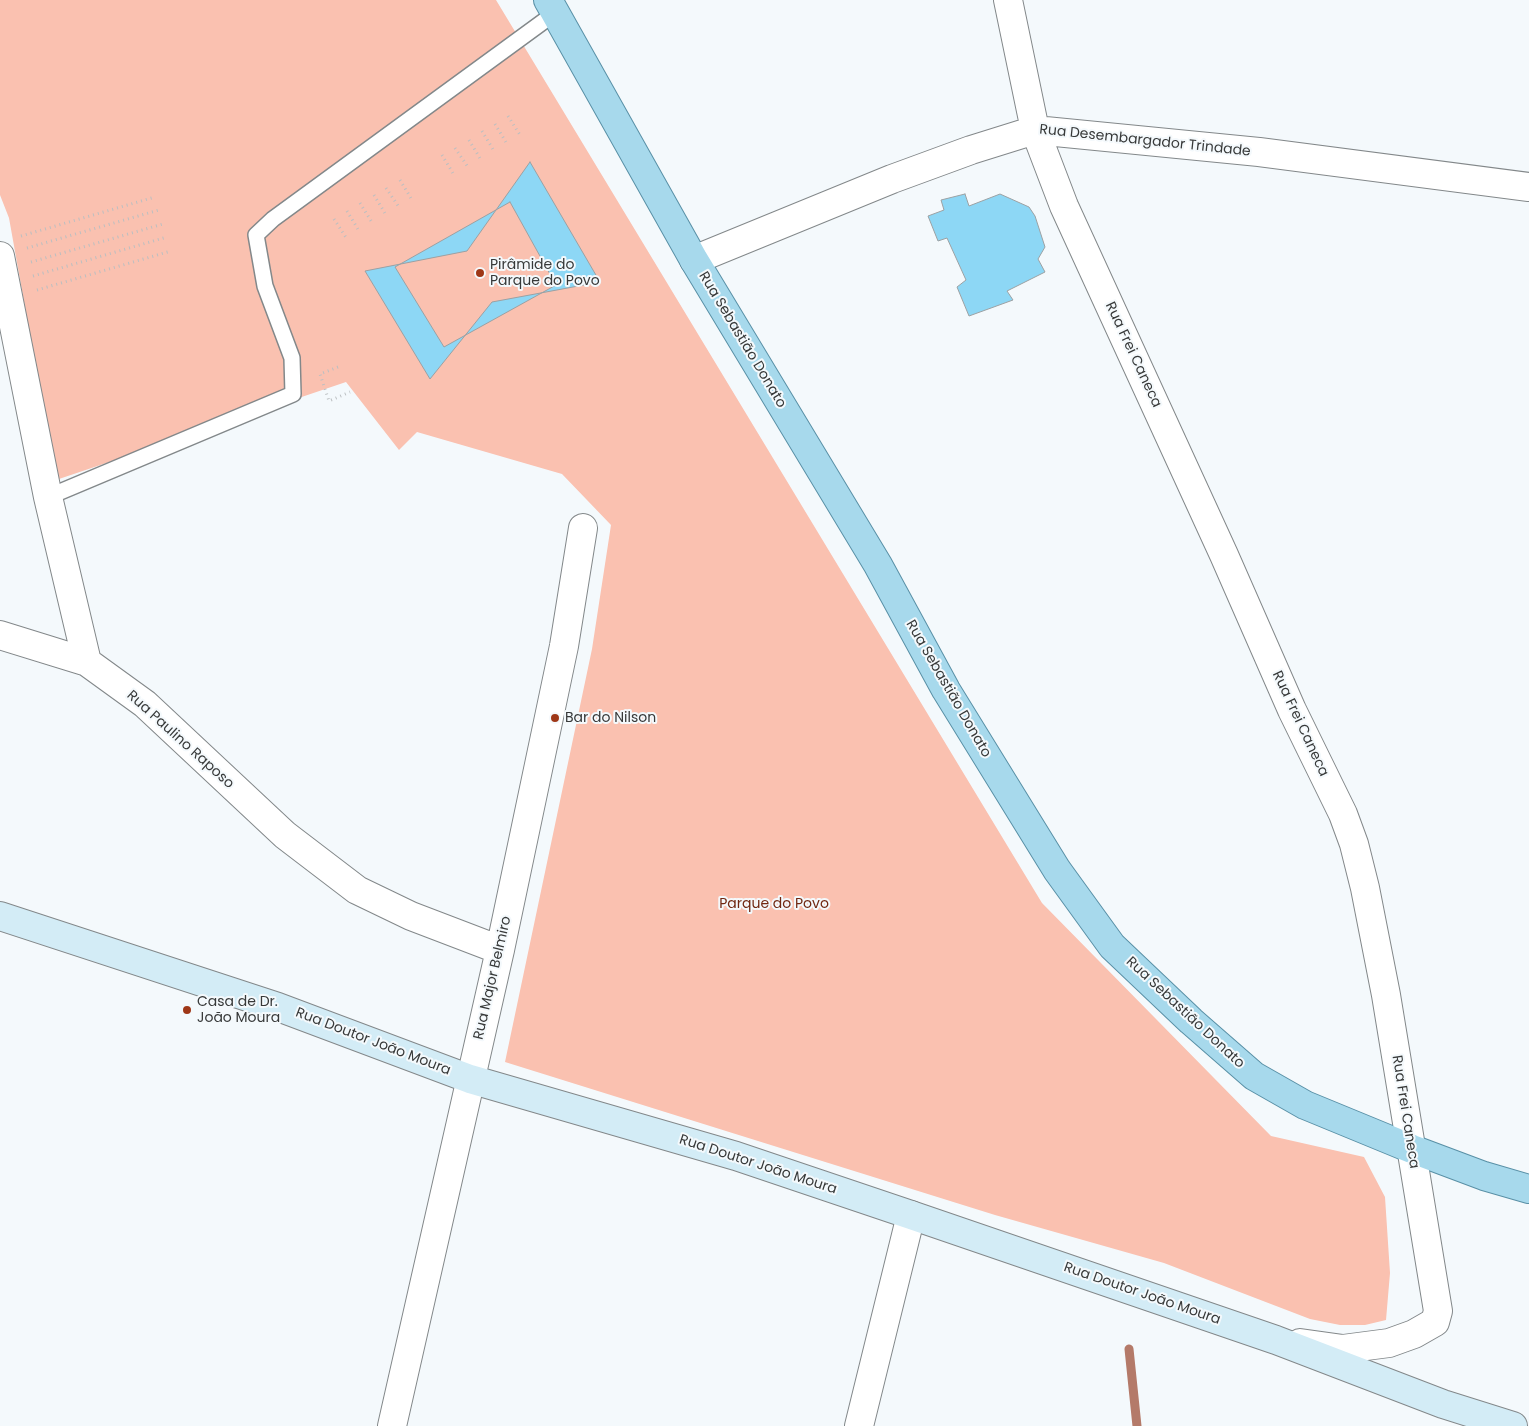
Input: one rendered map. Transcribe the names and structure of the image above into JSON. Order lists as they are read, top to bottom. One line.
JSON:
{"streets":{"main road":["Rua Sebastião Donato","Rua Doutor João Moura"],"street":["Rua Desembargador Trindade","Rua Frei Caneca","Rua Paulino Raposo","Rua Major Belmiro"]},"crossings":[["Rua Desembargador Trindade","Rua Sebastião Donato"],["Rua Desembargador Trindade","Rua Frei Caneca"],["Rua Sebastião Donato","Rua Frei Caneca"],["Rua Frei Caneca","Rua Doutor João Moura"],["Rua Paulino Raposo","Rua Major Belmiro"],["Rua Major Belmiro","Rua Doutor João Moura"]],"parks":["Parque do Povo"],"places":["Pirâmide do Parque do Povo","Bar do Nilson","Casa de Dr. João Moura"]}
